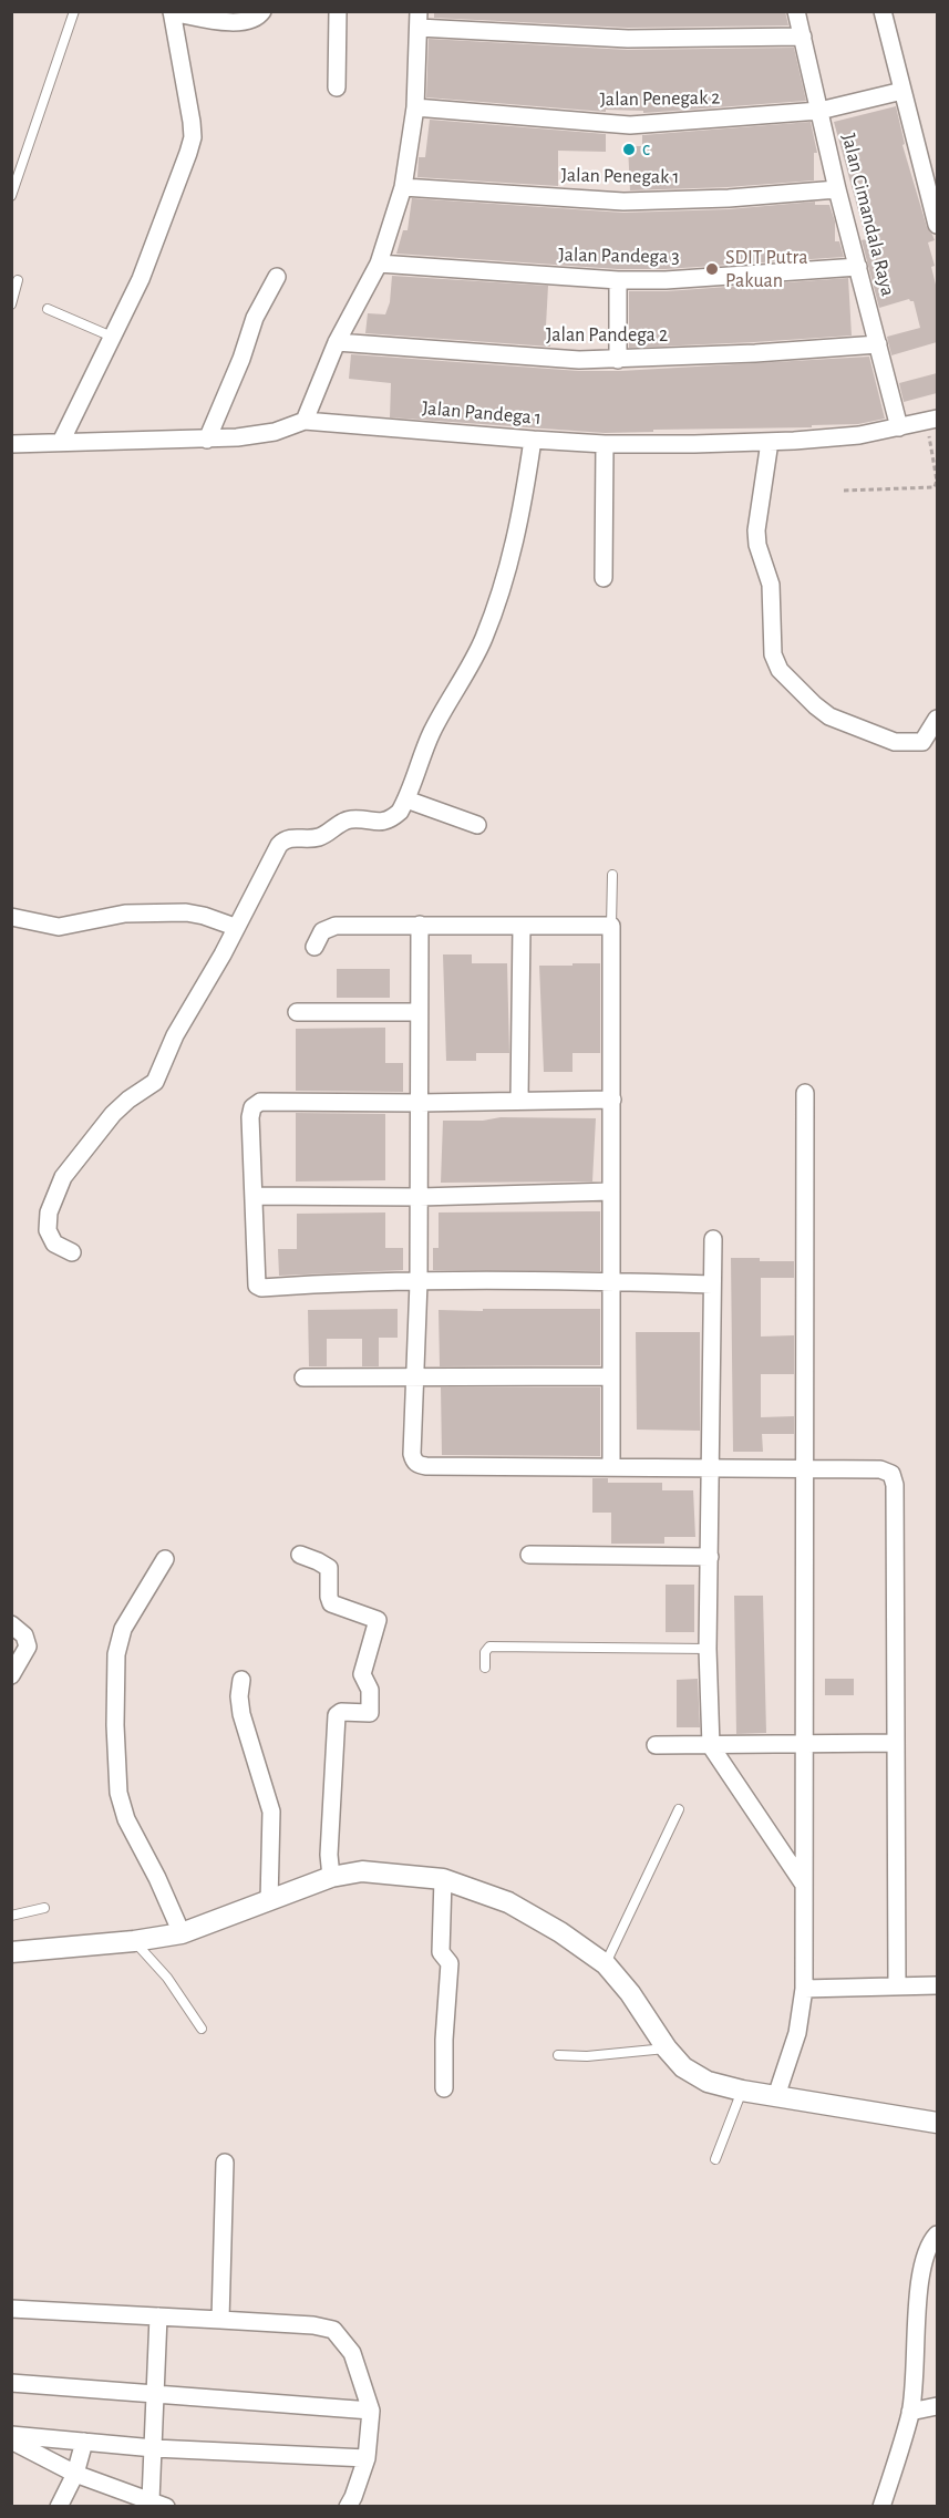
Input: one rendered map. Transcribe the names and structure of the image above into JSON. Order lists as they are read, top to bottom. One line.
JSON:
{"streets":{"street":["Jalan Penegak 2","Jalan Penegak 1","Jalan Cimandala Raya","Jalan Pandega 3","Jalan Pandega 2","Jalan Pandega 1"]},"crossings":[["Jalan Penegak 2","Jalan Cimandala Raya"],["Jalan Penegak 1","Jalan Cimandala Raya"],["Jalan Cimandala Raya","Jalan Pandega 3"],["Jalan Cimandala Raya","Jalan Pandega 2"],["Jalan Cimandala Raya","Jalan Pandega 1"]],"places":["c","SDIT Putra Pakuan"]}
